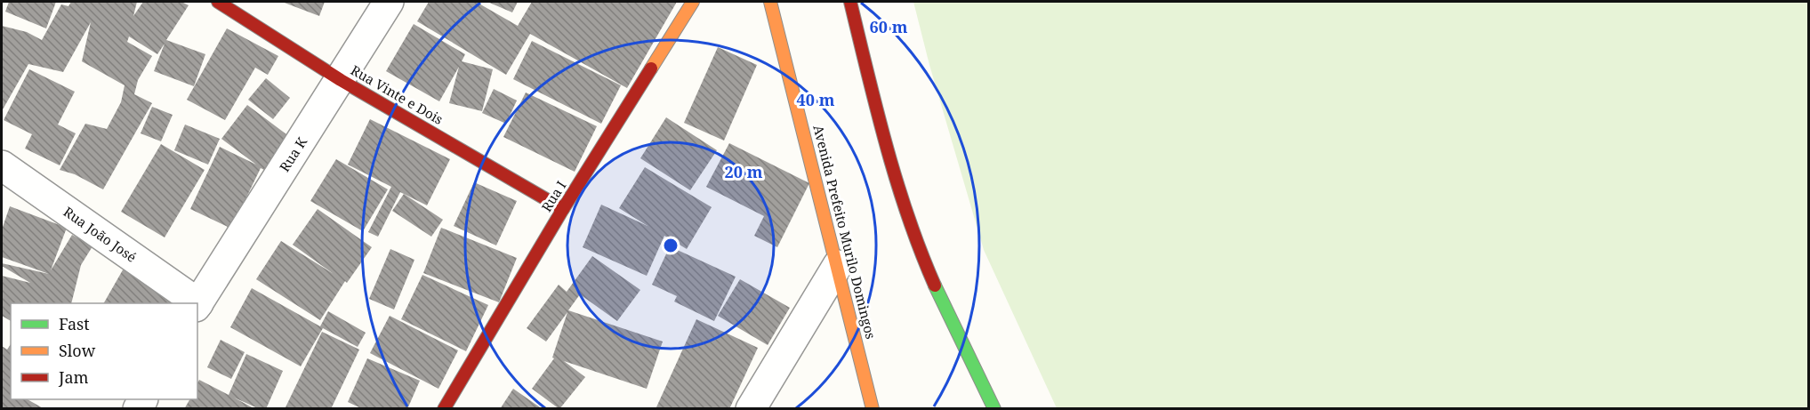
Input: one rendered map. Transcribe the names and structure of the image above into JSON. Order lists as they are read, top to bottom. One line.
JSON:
{"streets":{"street":["Rua Vinte e Dois","Rua K","Rua I","Avenida Prefeito Murilo Domingos","Rua João José"]},"crossings":[["Rua Vinte e Dois","Rua K"],["Rua Vinte e Dois","Rua I"]],"legend":["Fast","Slow","Jam"],"rings":["60 m","40 m","20 m"]}
